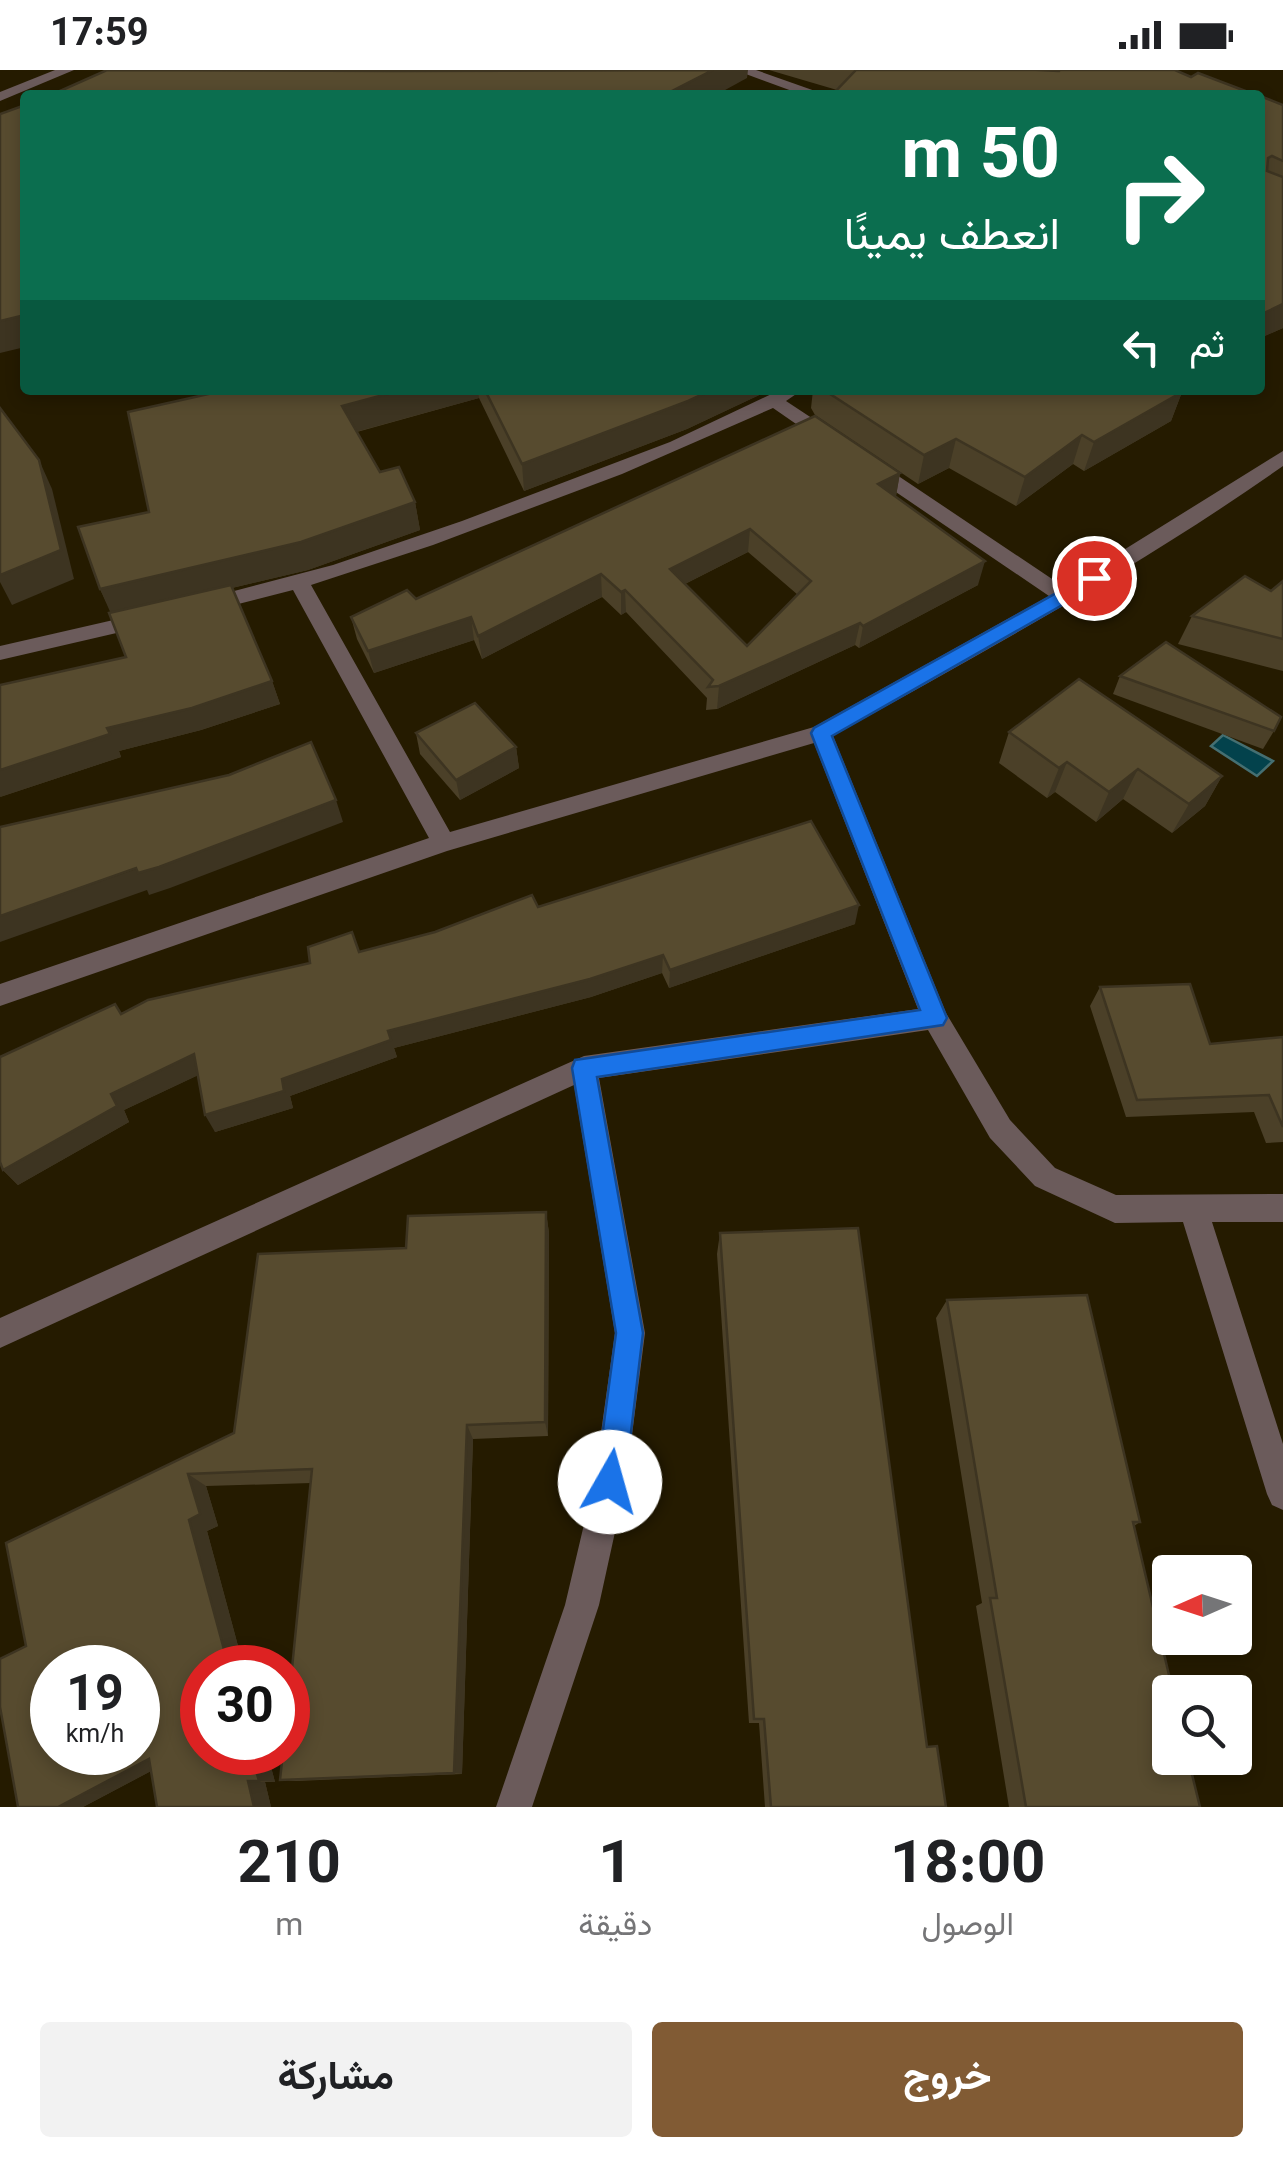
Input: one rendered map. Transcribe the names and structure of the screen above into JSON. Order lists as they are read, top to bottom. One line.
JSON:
{"north":"left","page":{"status":"17:59","turn":["50 m","انعطف يمينًا"],"then":"ثم","speed":"19 km/h","limit":"30","eta":["18:00","الوصول","1","دقيقة","210","m"],"buttons":["خروج","مشاركة"]}}
